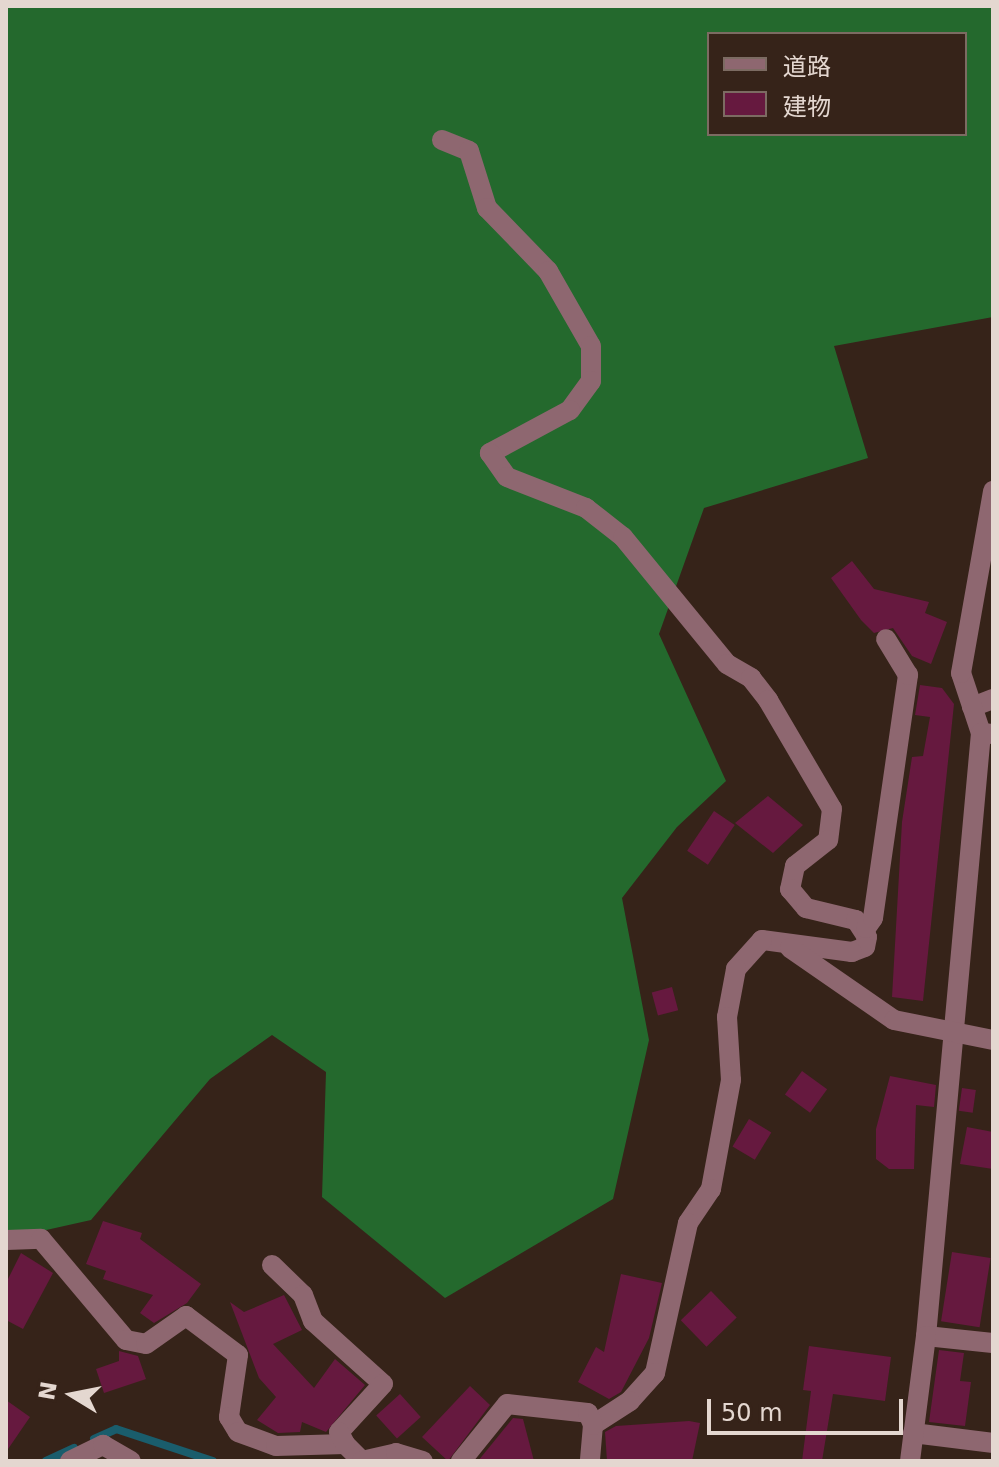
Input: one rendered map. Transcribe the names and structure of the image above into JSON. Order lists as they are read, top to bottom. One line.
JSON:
{"legend":["道路","建物"],"scale_bar":"50 m","north":"left"}
